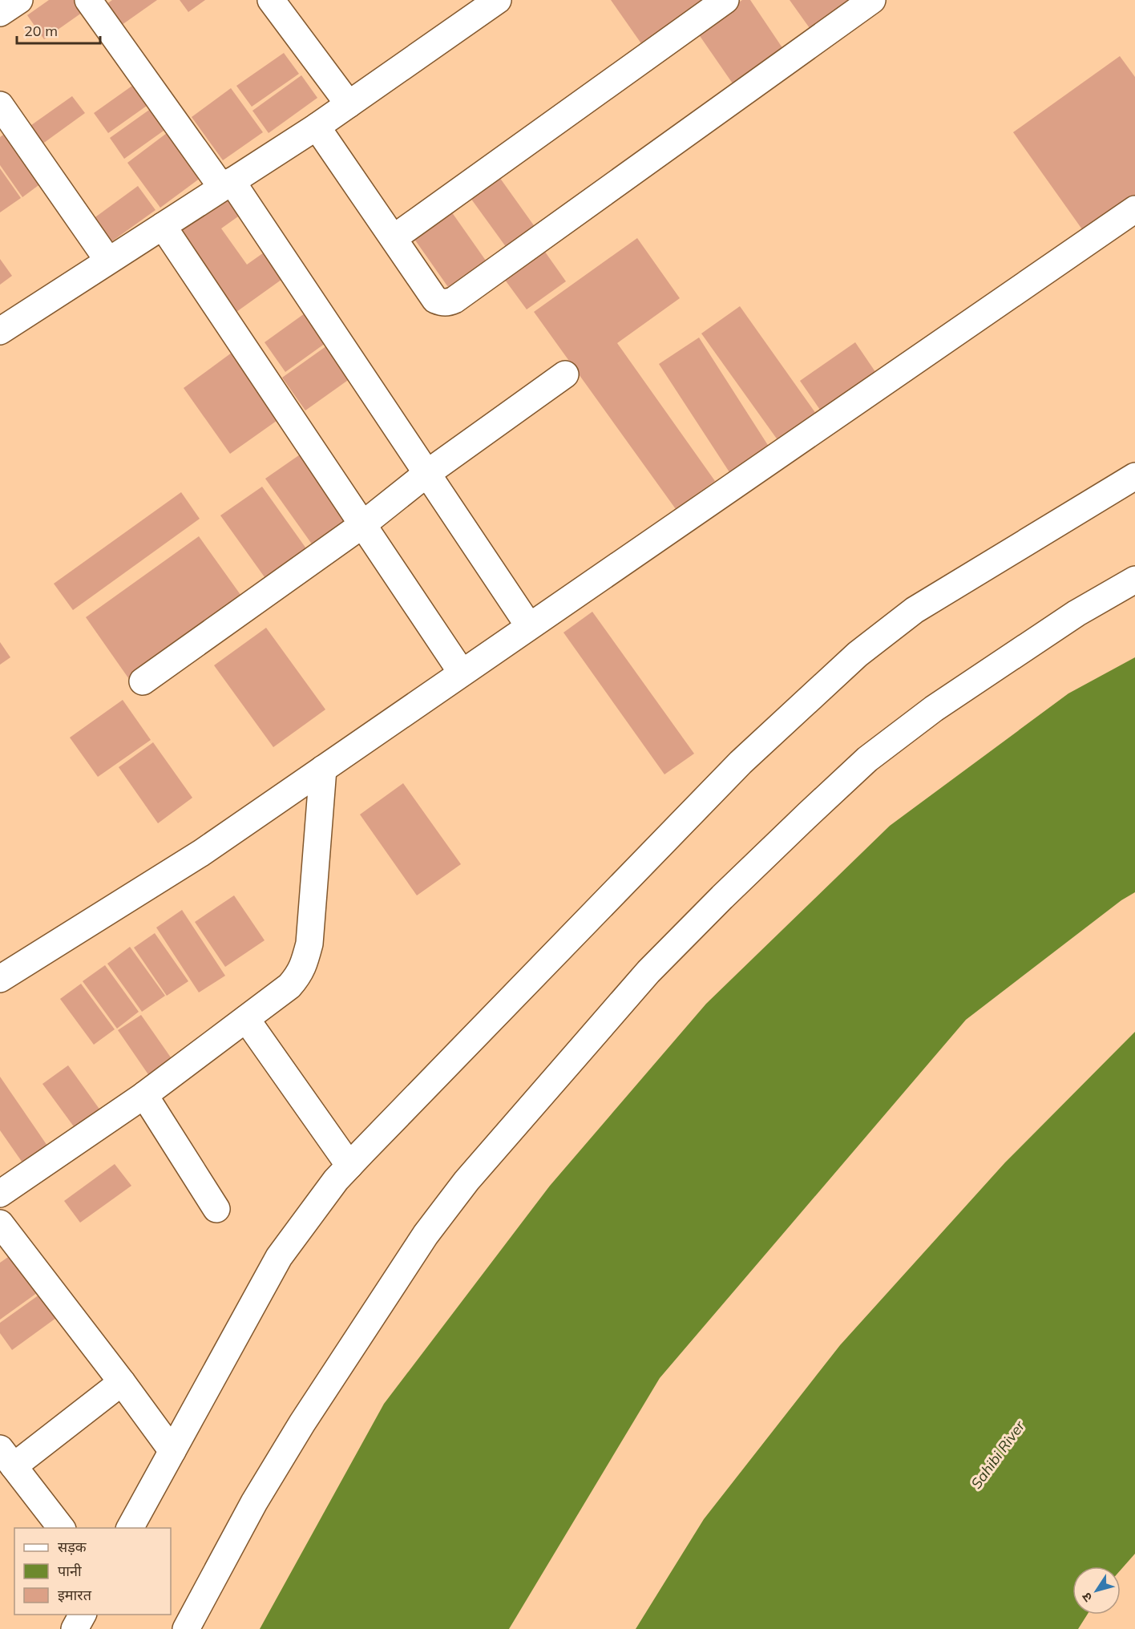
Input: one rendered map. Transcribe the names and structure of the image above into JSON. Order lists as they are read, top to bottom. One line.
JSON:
{"water":["Sahibi River"],"legend":["सड़क","पानी","इमारत"],"scale_bar":"20 m","north":"bottom left"}
